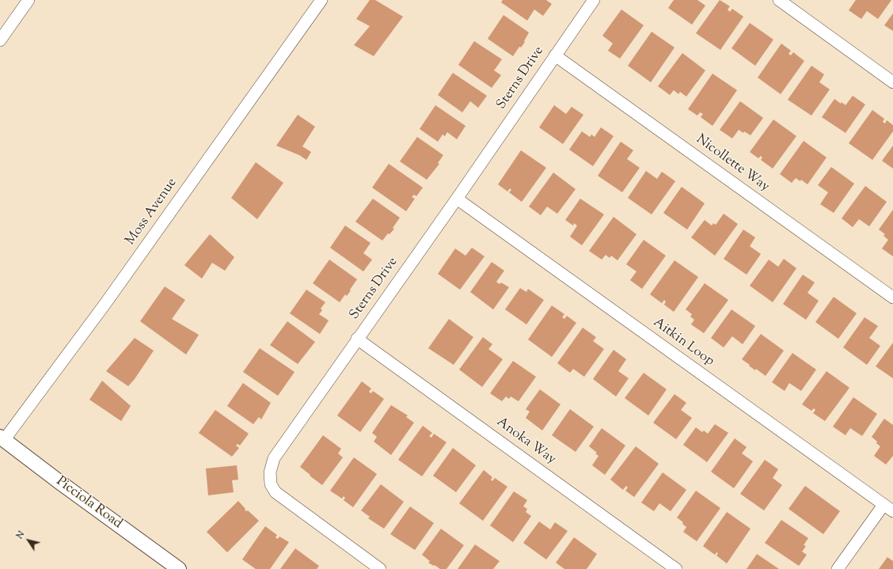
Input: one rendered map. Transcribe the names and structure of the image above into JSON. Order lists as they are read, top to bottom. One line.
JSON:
{"streets":{"street":["Sterns Drive","Nicollette Way","Moss Avenue","Aitkin Loop","Anoka Way","Picciola Road"]},"crossings":[["Sterns Drive","Nicollette Way"],["Sterns Drive","Aitkin Loop"],["Sterns Drive","Anoka Way"],["Moss Avenue","Picciola Road"]],"north":"top left"}
